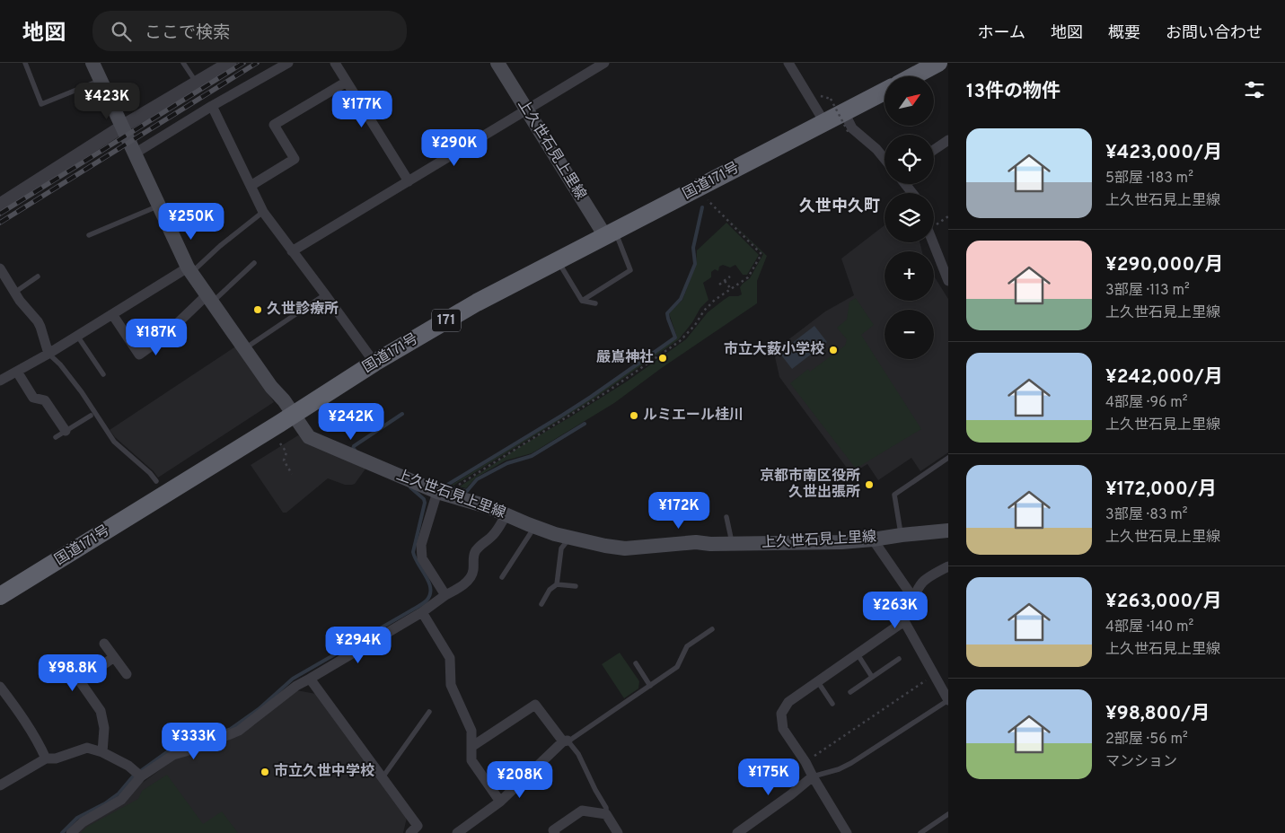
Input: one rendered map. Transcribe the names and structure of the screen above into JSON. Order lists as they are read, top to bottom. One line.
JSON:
{"streets":{"highway":["国道171号","171"],"main road":["上久世石見上里線"]},"crossings":[["上久世石見上里線","国道171号"]],"districts":["久世中久町"],"places":["久世診療所","市立大薮小学校","嚴嶌神社","ルミエール桂川","京都市南区役所 久世出張所","市立久世中学校"],"north":"top right","page":{"header":"地図","search":"ここで検索","nav":["ホーム","地図","概要","お問い合わせ"],"heading":"13件の物件","map_buttons":["+","−"],"price":["¥423K","¥177K","¥290K","¥250K","¥187K","¥242K","¥172K","¥263K","¥294K","¥98.8K","¥333K","¥175K","¥208K"],"list":[{"name":"¥423,000/月","note":"5部屋 · 183 m² · 上久世石見上里線"},{"name":"¥290,000/月","note":"3部屋 · 113 m² · 上久世石見上里線"},{"name":"¥242,000/月","note":"4部屋 · 96 m² · 上久世石見上里線"},{"name":"¥172,000/月","note":"3部屋 · 83 m² · 上久世石見上里線"},{"name":"¥263,000/月","note":"4部屋 · 140 m² · 上久世石見上里線"},{"name":"¥98,800/月","note":"2部屋 · 56 m² · マンション"}]}}
